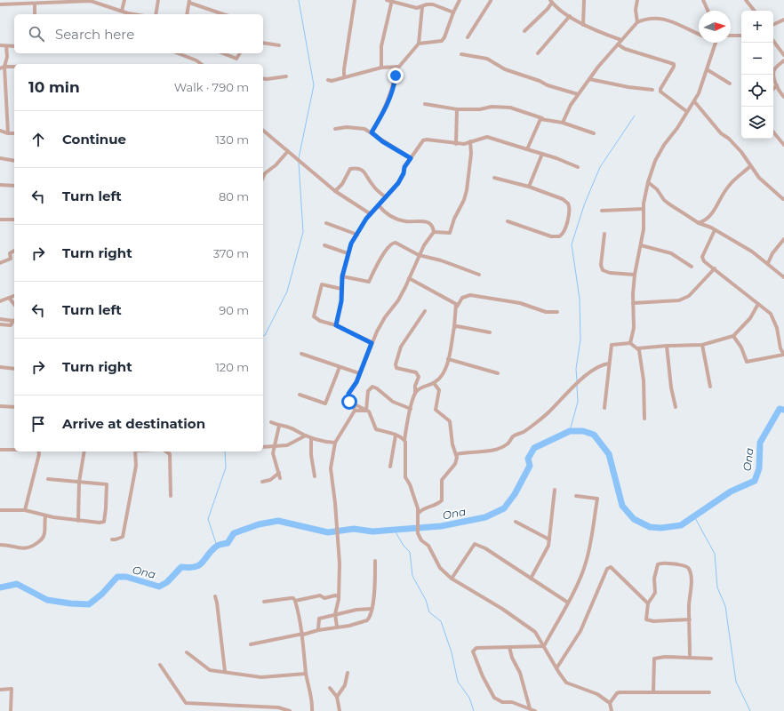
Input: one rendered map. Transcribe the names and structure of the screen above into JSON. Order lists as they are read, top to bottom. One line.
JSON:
{"water":["Ona"],"north":"right","page":{"map_buttons":["+","−"],"search":"Search here","heading":["10 min","Walk · 790 m"],"list":[["Continue","130 m"],["Turn left","80 m"],["Turn right","370 m"],["Turn left","90 m"],["Turn right","120 m"],"Arrive at destination"]}}
